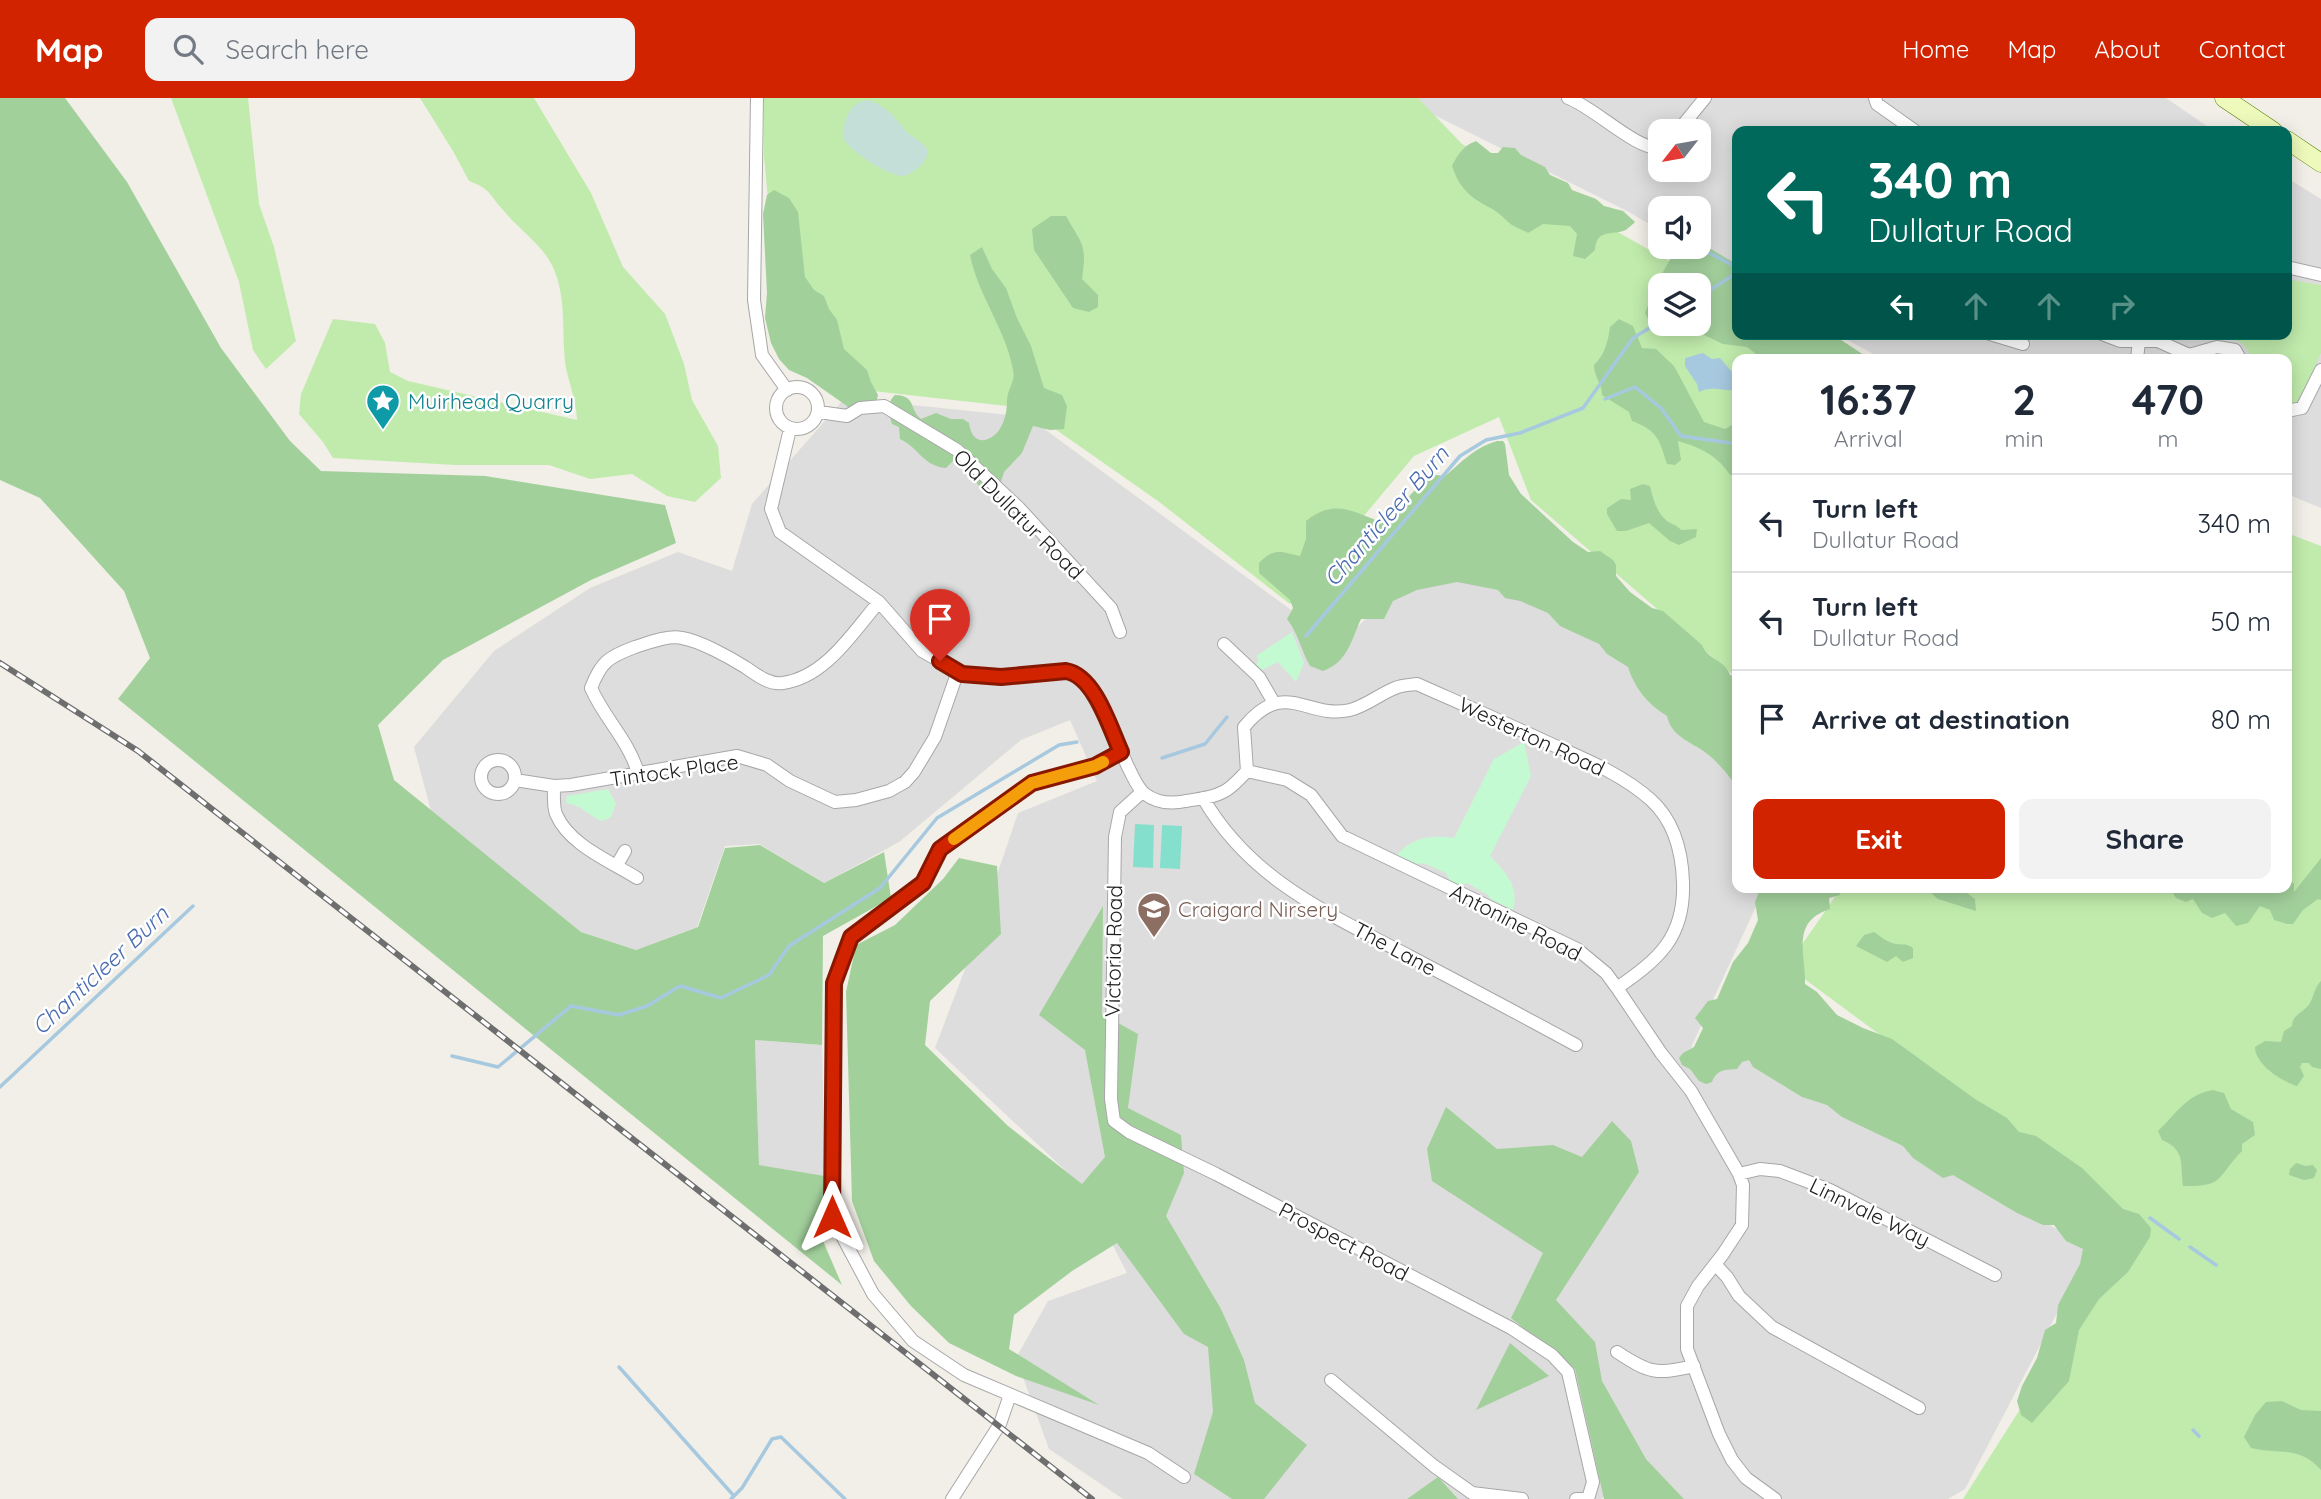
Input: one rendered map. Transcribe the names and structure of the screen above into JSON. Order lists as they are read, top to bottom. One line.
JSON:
{"streets":{"street":["Old Dullatur Road","Westerton Road","Tintock Place","Antonine Road","The Lane","Victoria Road","Linnvale Way","Prospect Road"]},"crossings":[["Westerton Road","Antonine Road"],["Antonine Road","Linnvale Way"],["Victoria Road","Prospect Road"]],"water":["Chanticleer Burn"],"places":{"place":["Muirhead Quarry"],"school or university":["Craigard Nirsery"]},"north":"bottom left","page":{"header":"Map","search":"Search here","nav":["Home","Map","About","Contact"],"turn":["340 m","Dullatur Road"],"eta":["16:37","Arrival","2","min","470","m"],"list":[{"name":"Turn left","note":"Dullatur Road","value":"340 m"},{"name":"Turn left","note":"Dullatur Road","value":"50 m"},{"name":"Arrive at destination","value":"80 m"}],"buttons":["Exit","Share"]}}
